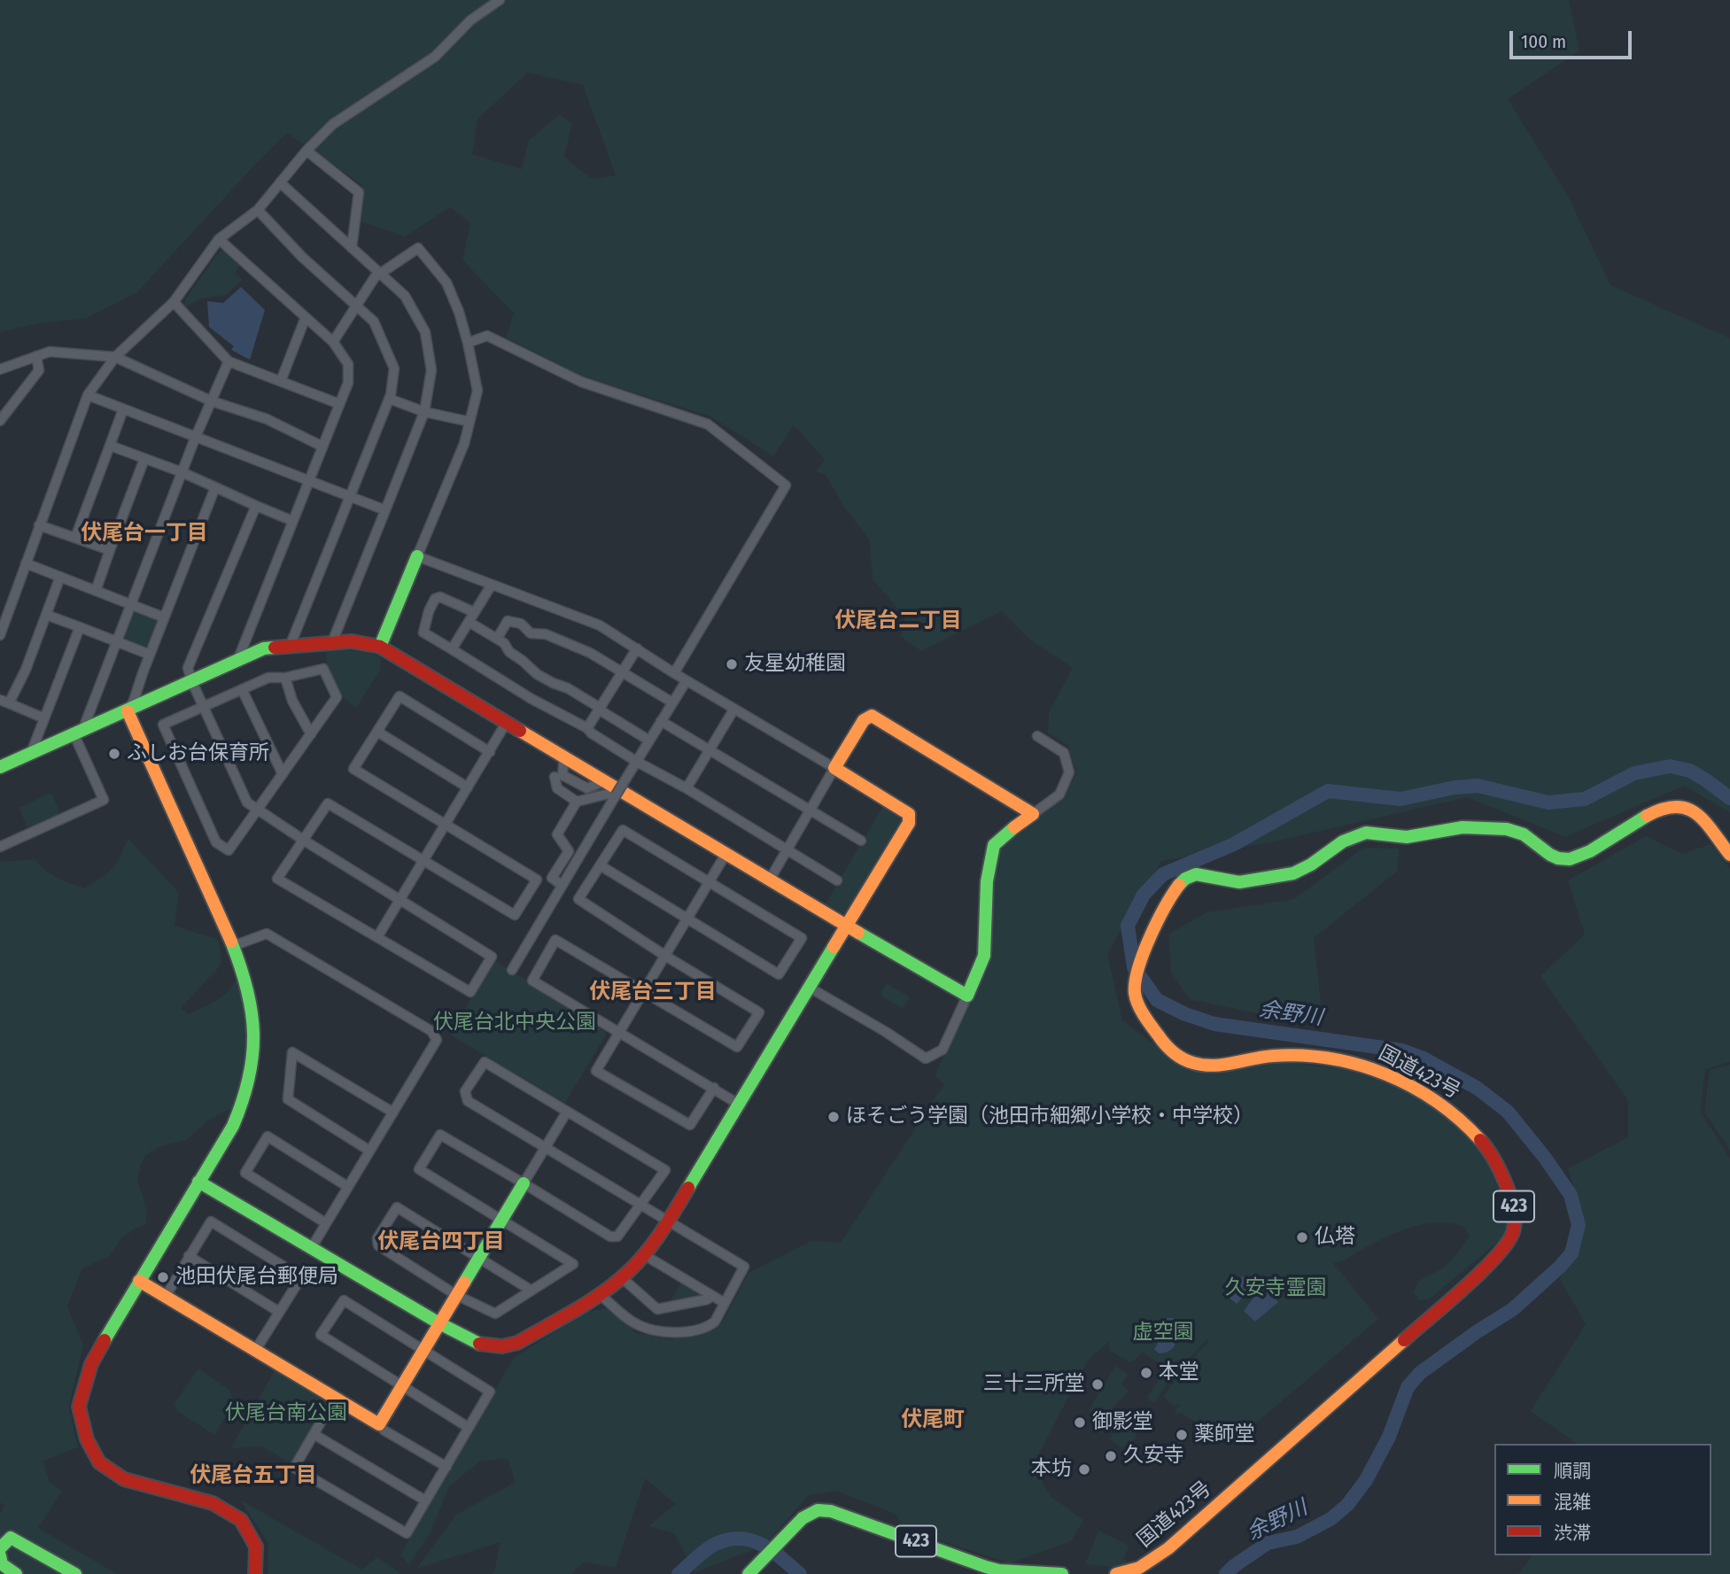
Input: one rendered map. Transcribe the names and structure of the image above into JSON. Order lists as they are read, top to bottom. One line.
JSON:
{"streets":{"main road":["国道423号","423"]},"districts":["伏尾台一丁目","伏尾台二丁目","伏尾台三丁目","伏尾台四丁目","伏尾町","伏尾台五丁目"],"water":["余野川"],"parks":["伏尾台北中央公園","久安寺霊園","虚空園","伏尾台南公園"],"places":["友星幼稚園","ふしお台保育所","ほそごう学園（池田市細郷小学校・中学校）","仏塔","池田伏尾台郵便局","本堂","三十三所堂","御影堂","薬師堂","久安寺","本坊"],"legend":["順調","混雑","渋滞"],"scale_bar":"100 m"}
